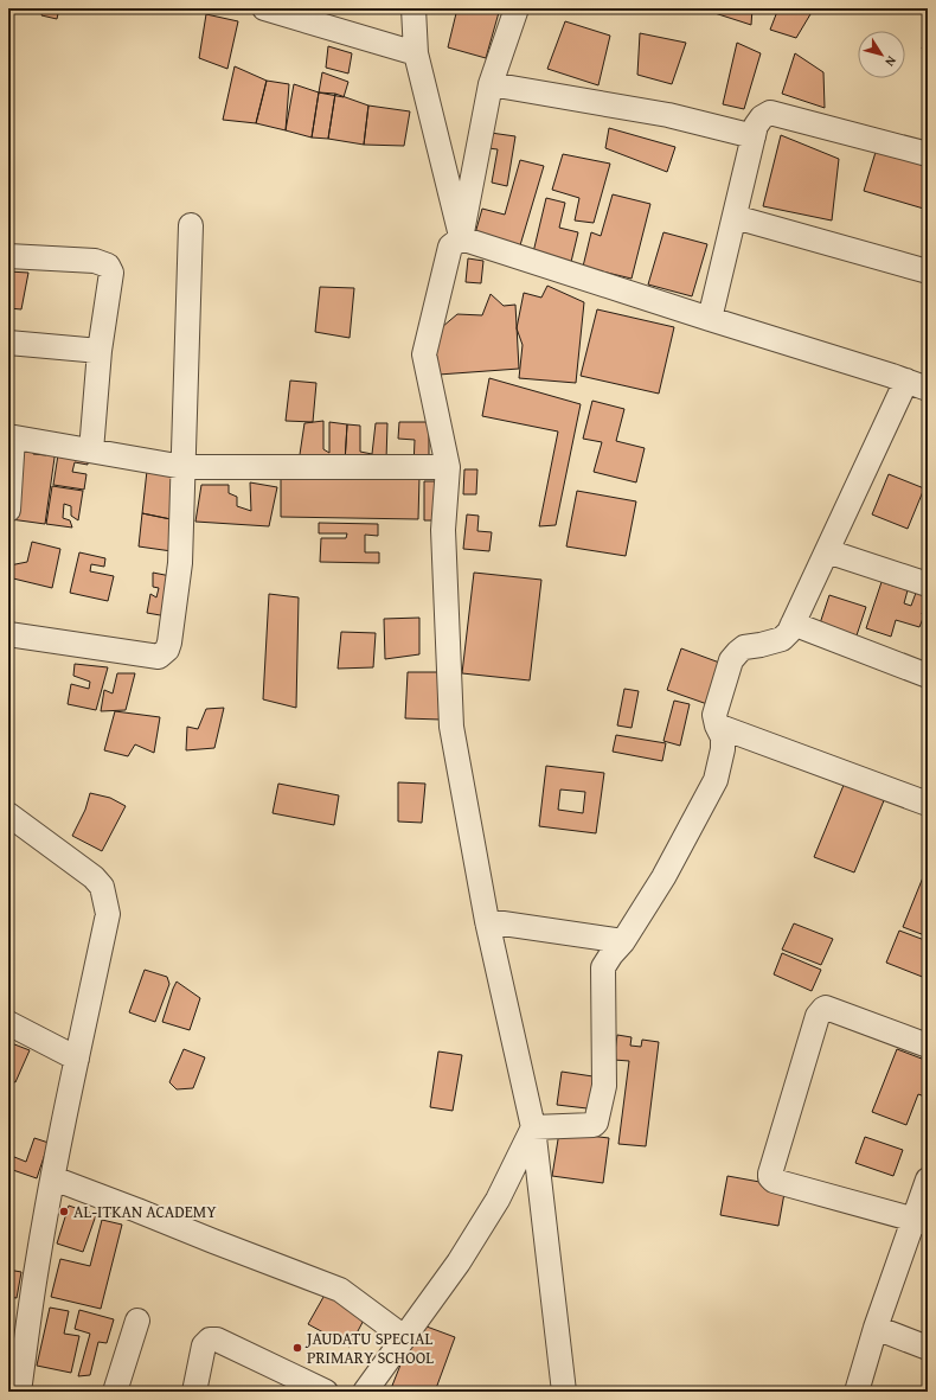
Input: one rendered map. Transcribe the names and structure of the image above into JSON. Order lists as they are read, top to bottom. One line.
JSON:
{"places":["AL-ITKAN ACADEMY","JAUDATU SPECIAL PRIMARY SCHOOL"],"north":"bottom right"}
